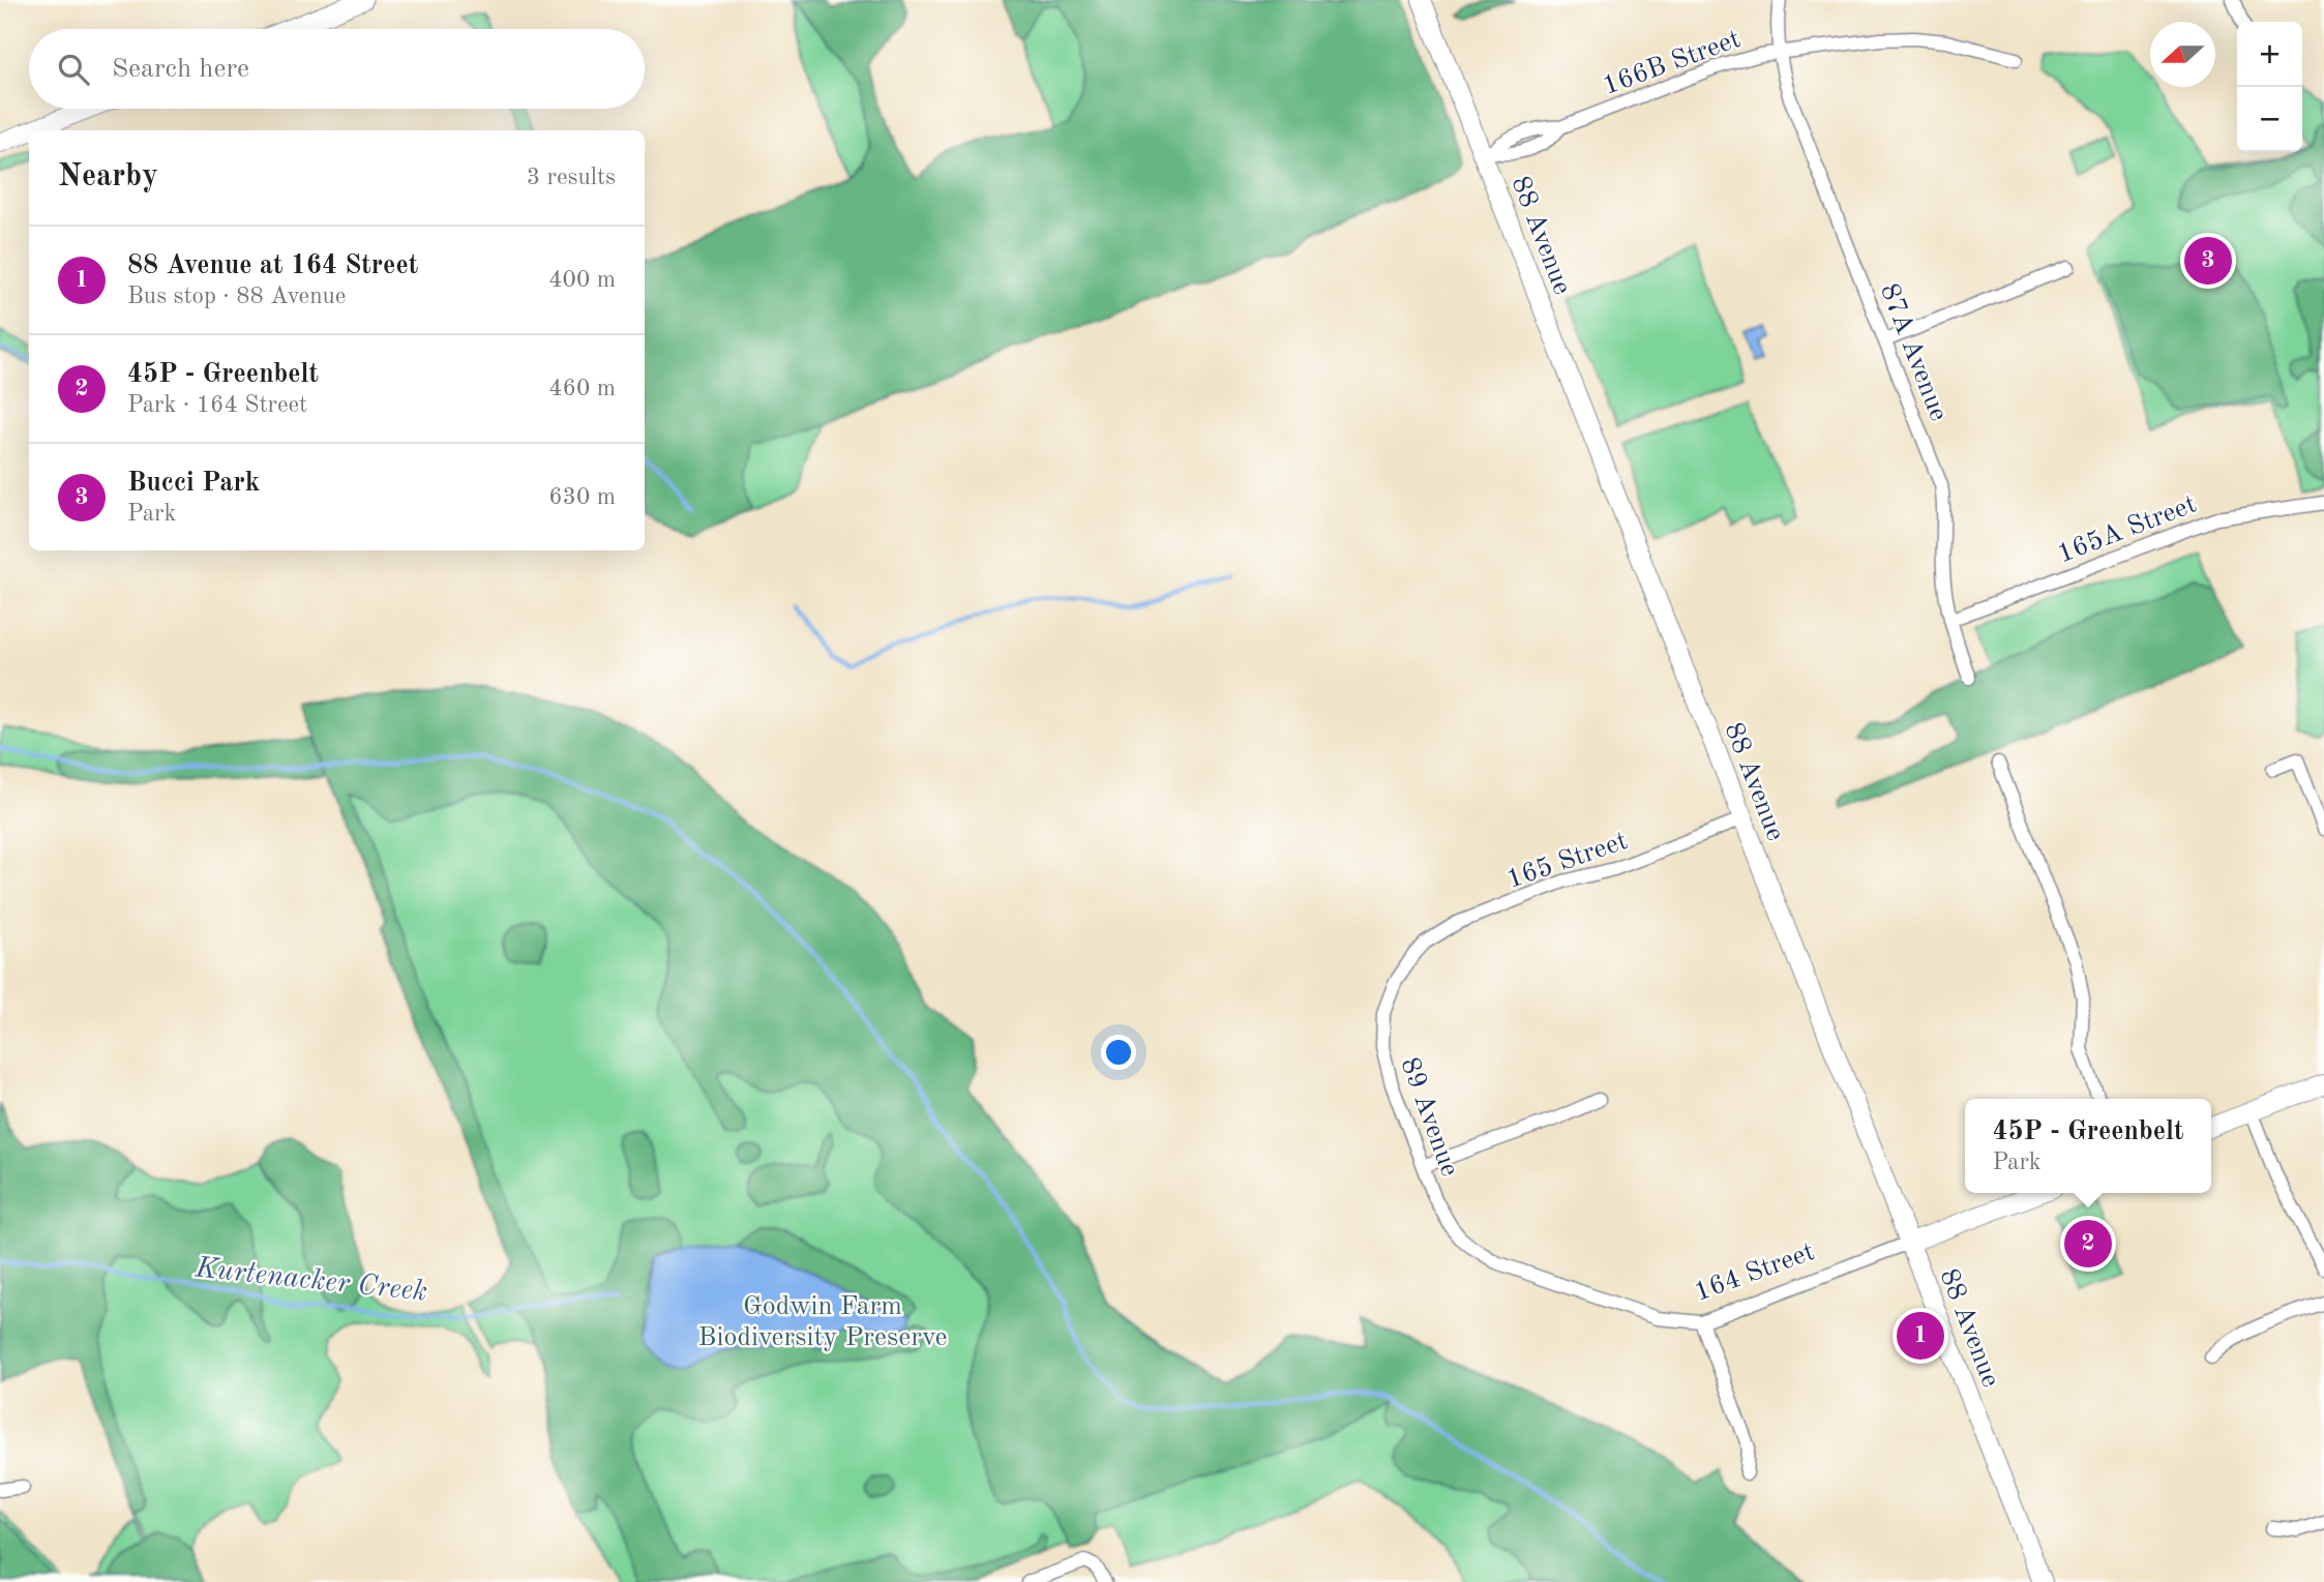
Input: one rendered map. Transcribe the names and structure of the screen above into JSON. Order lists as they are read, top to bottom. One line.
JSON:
{"streets":{"main road":["88 Avenue","164 Street"],"street":["166B Street","87A Avenue","165A Street","165 Street","89 Avenue"]},"crossings":[["166B Street","88 Avenue"],["166B Street","87A Avenue"],["88 Avenue","165 Street"],["88 Avenue","164 Street"],["87A Avenue","165A Street"],["165 Street","89 Avenue"],["89 Avenue","164 Street"]],"water":["Kurtenacker Creek"],"parks":["Godwin Farm Biodiversity Preserve"],"north":"left","page":{"map_buttons":["+","−"],"search":"Search here","heading":["Nearby","3 results"],"list":[{"mark":"1","name":"88 Avenue at 164 Street","note":"Bus stop · 88 Avenue","value":"400 m"},{"mark":"2","name":"45P - Greenbelt","note":"Park · 164 Street","value":"460 m"},{"mark":"3","name":"Bucci Park","note":"Park","value":"630 m"}],"pins":["3","2","1"],"popup":["45P - Greenbelt","Park"]}}
